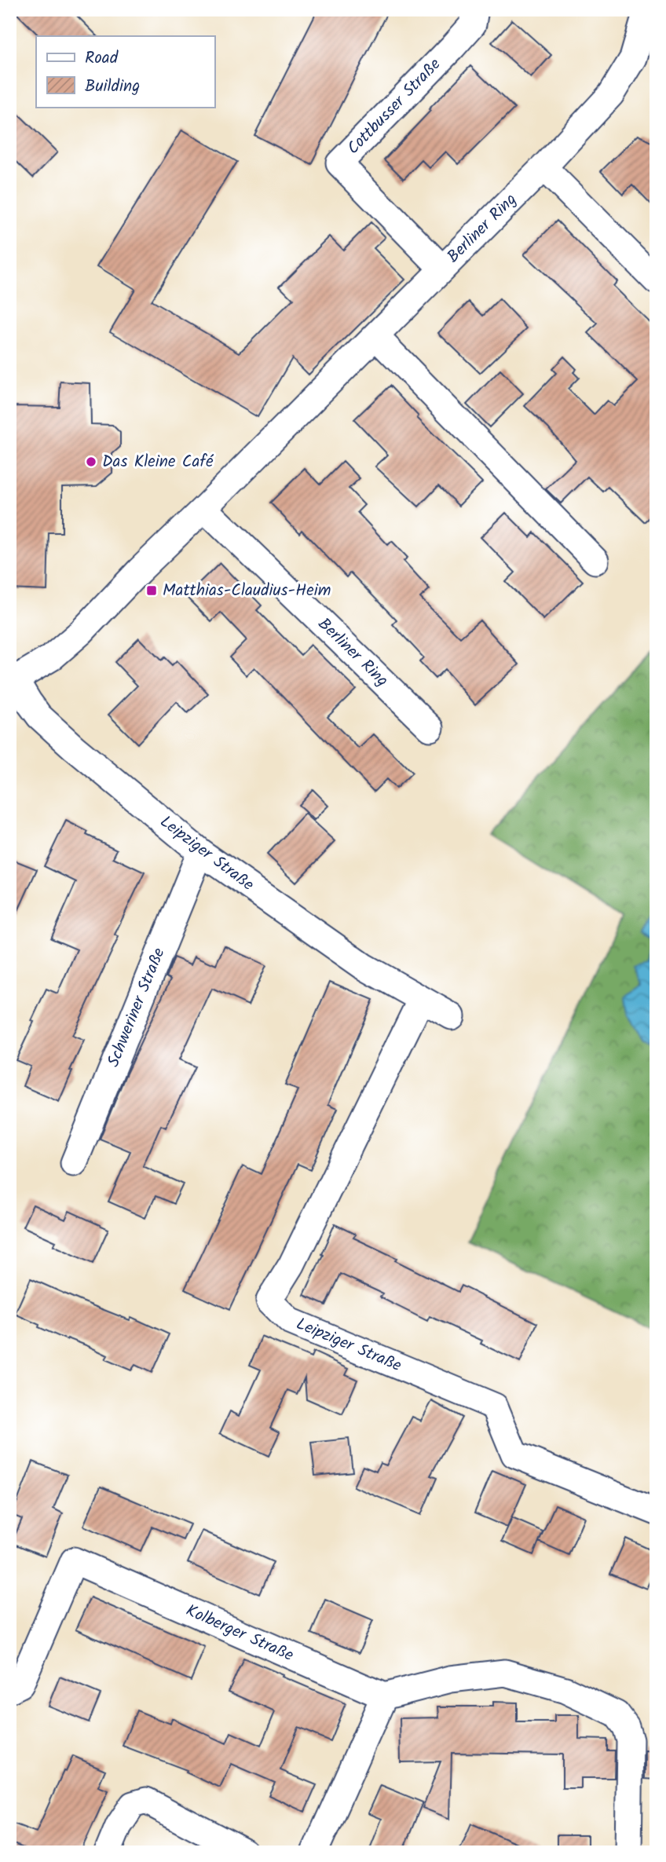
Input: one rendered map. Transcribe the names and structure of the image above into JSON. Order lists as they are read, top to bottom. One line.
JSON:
{"streets":{"street":["Cottbusser Straße","Berliner Ring","Leipziger Straße","Schweriner Straße","Kolberger Straße"]},"crossings":[["Cottbusser Straße","Berliner Ring"],["Berliner Ring","Leipziger Straße"],["Leipziger Straße","Schweriner Straße"]],"places":{"other":["Das Kleine Café"],"transit":["Matthias-Claudius-Heim"]},"legend":["Road","Building"]}
